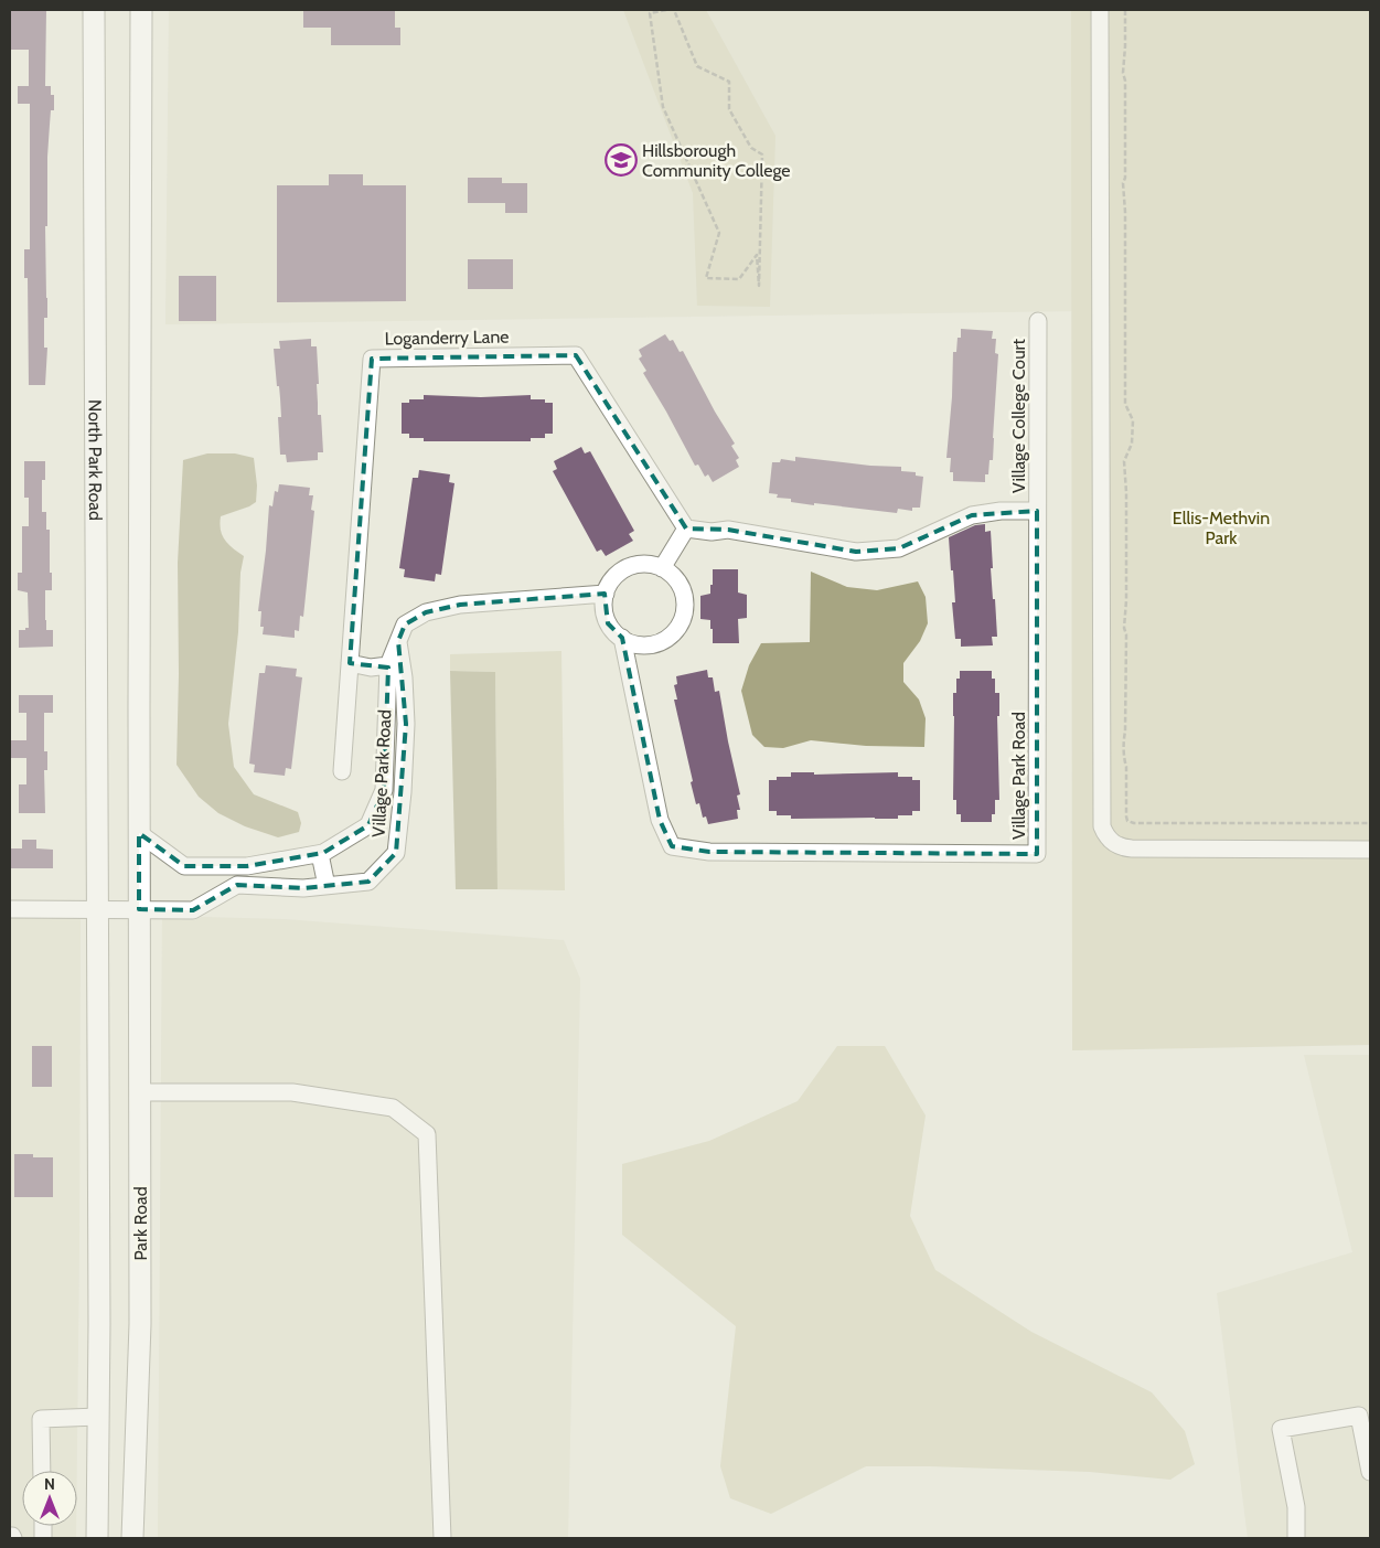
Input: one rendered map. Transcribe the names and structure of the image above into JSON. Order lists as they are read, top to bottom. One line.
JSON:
{"streets":{"main road":["North Park Road","Park Road"],"street":["Loganderry Lane","Village College Court","Village Park Road"]},"crossings":[["Village College Court","Village Park Road"]],"parks":["Ellis-Methvin Park"],"places":{"school or university":["Hillsborough Community College"]},"north":"top"}
